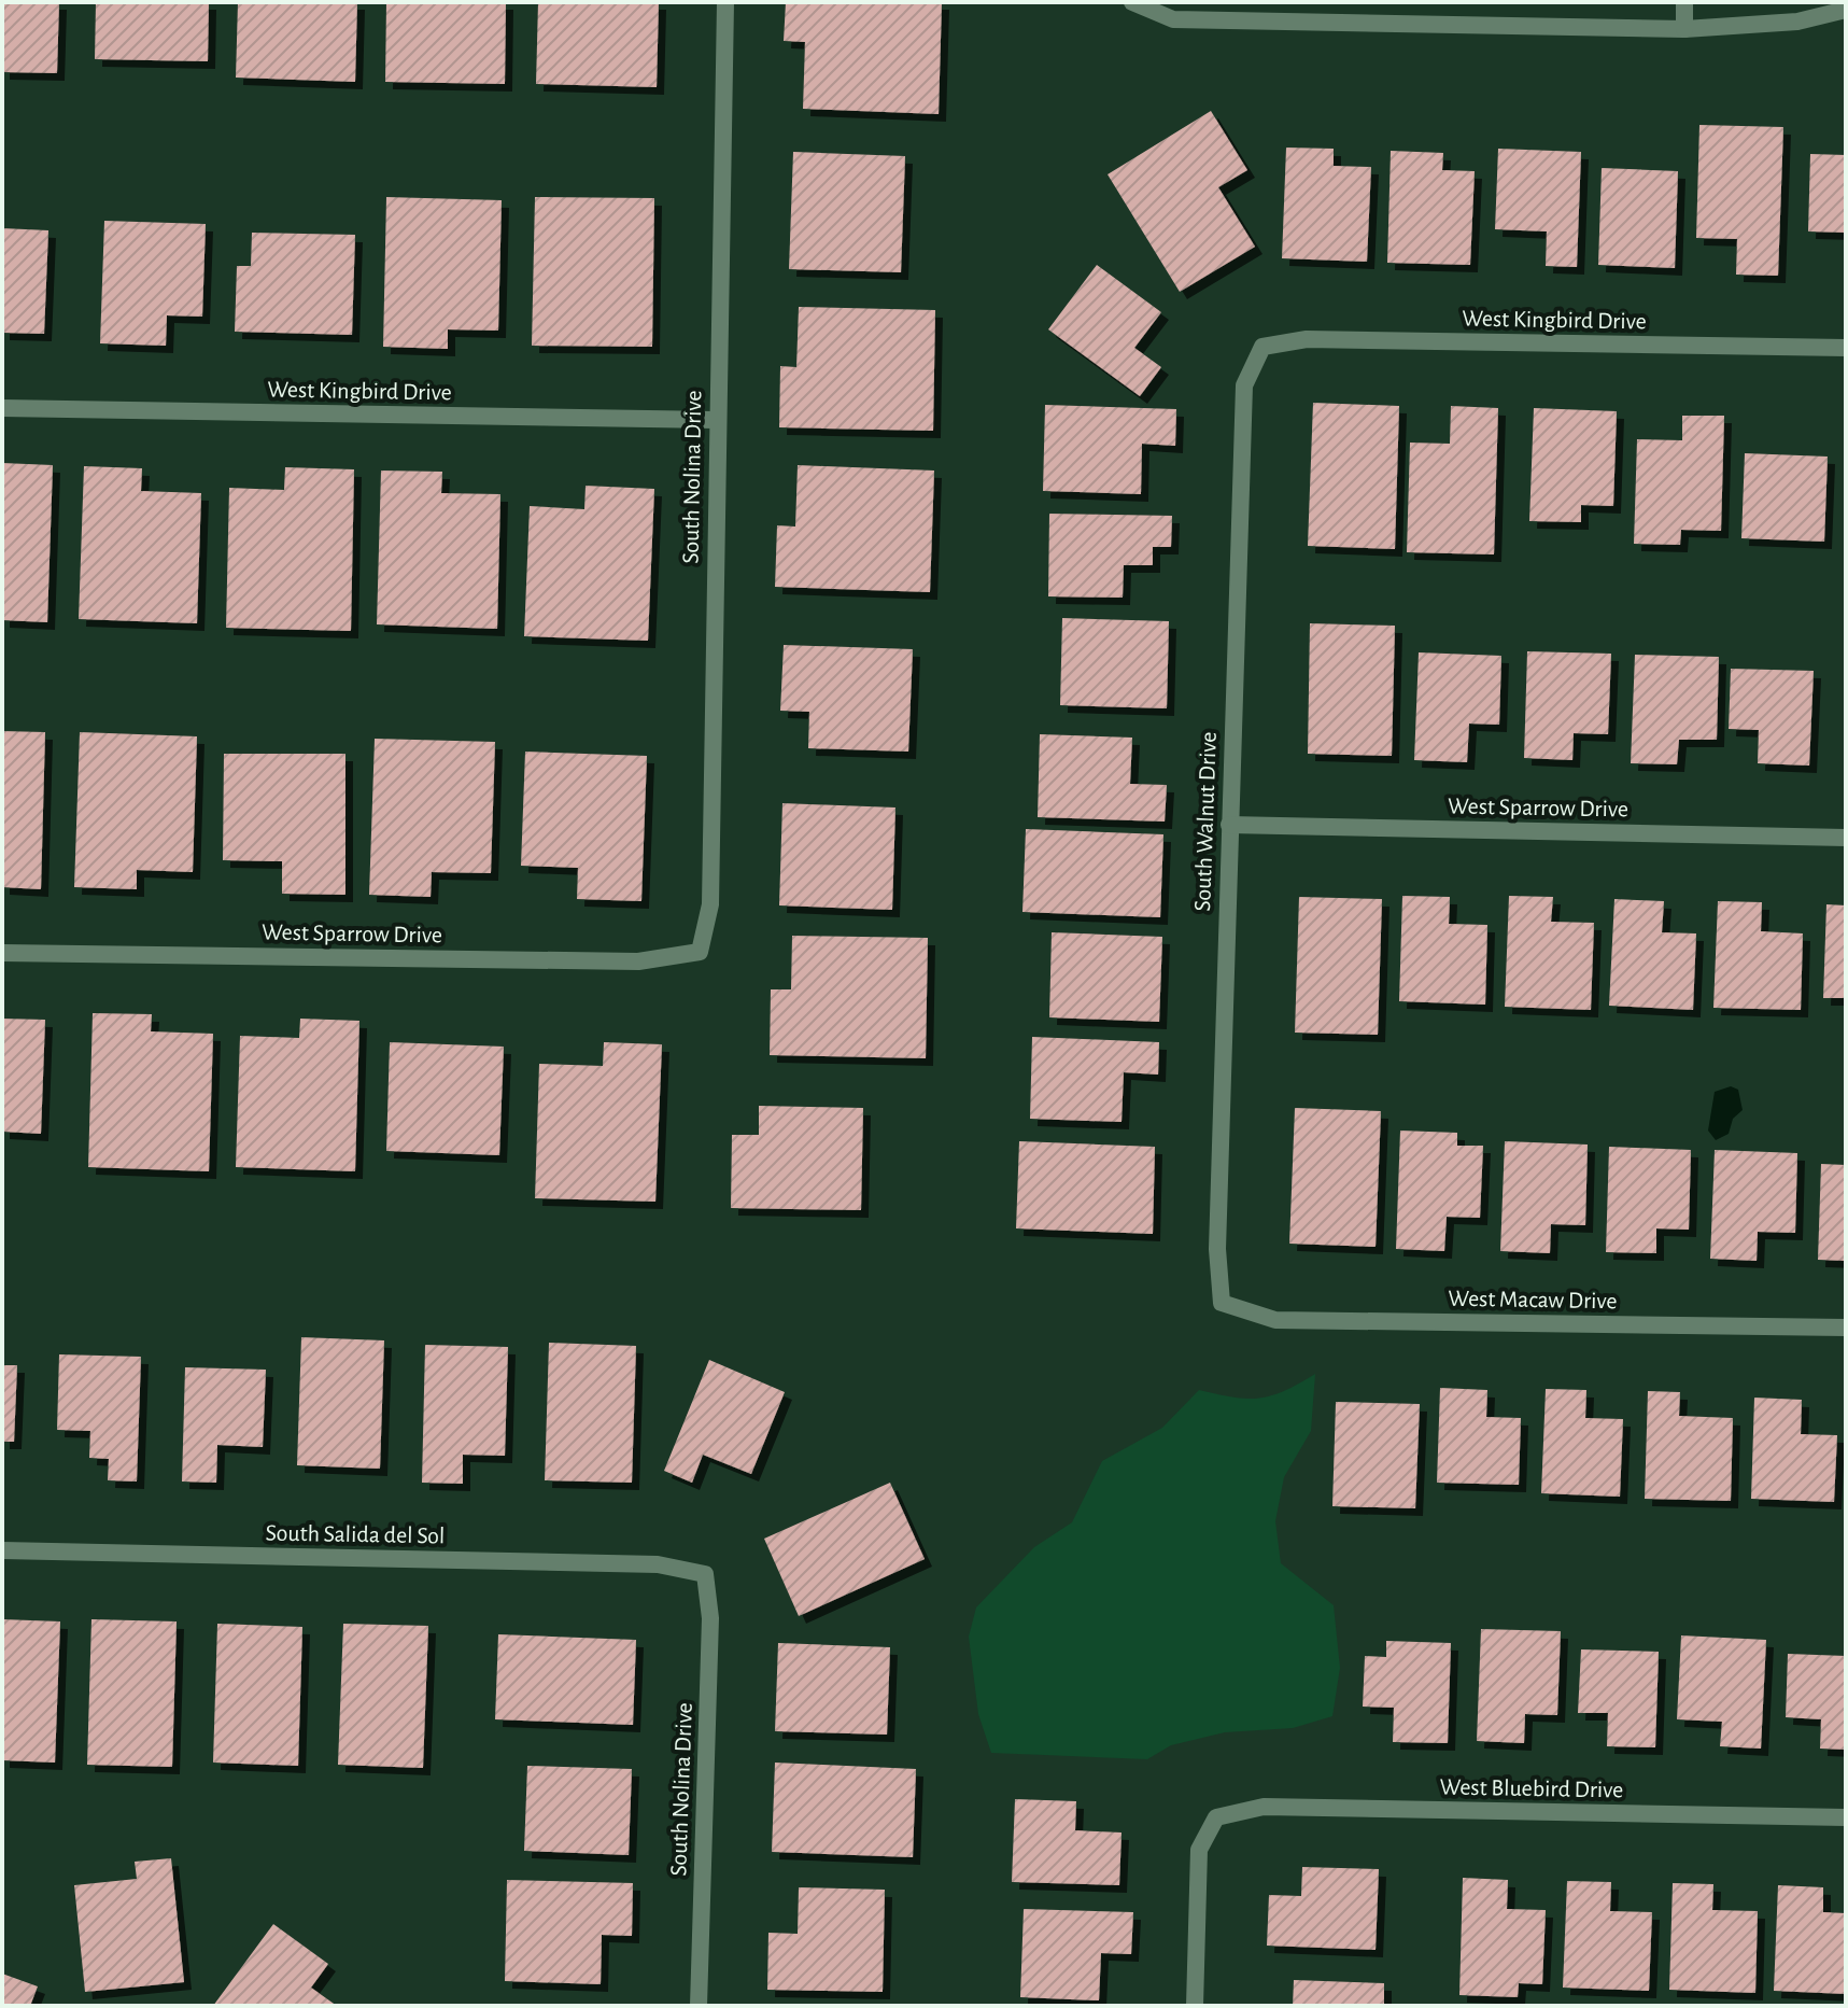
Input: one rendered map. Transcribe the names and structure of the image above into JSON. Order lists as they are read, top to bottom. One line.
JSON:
{"streets":{"street":["West Kingbird Drive","South Nolina Drive","West Sparrow Drive","South Walnut Drive","West Macaw Drive","South Salida del Sol","West Bluebird Drive"]},"crossings":[["West Kingbird Drive","South Nolina Drive"],["West Kingbird Drive","South Walnut Drive"],["South Nolina Drive","West Sparrow Drive"],["South Nolina Drive","South Salida del Sol"],["West Sparrow Drive","South Walnut Drive"],["South Walnut Drive","West Macaw Drive"]]}
